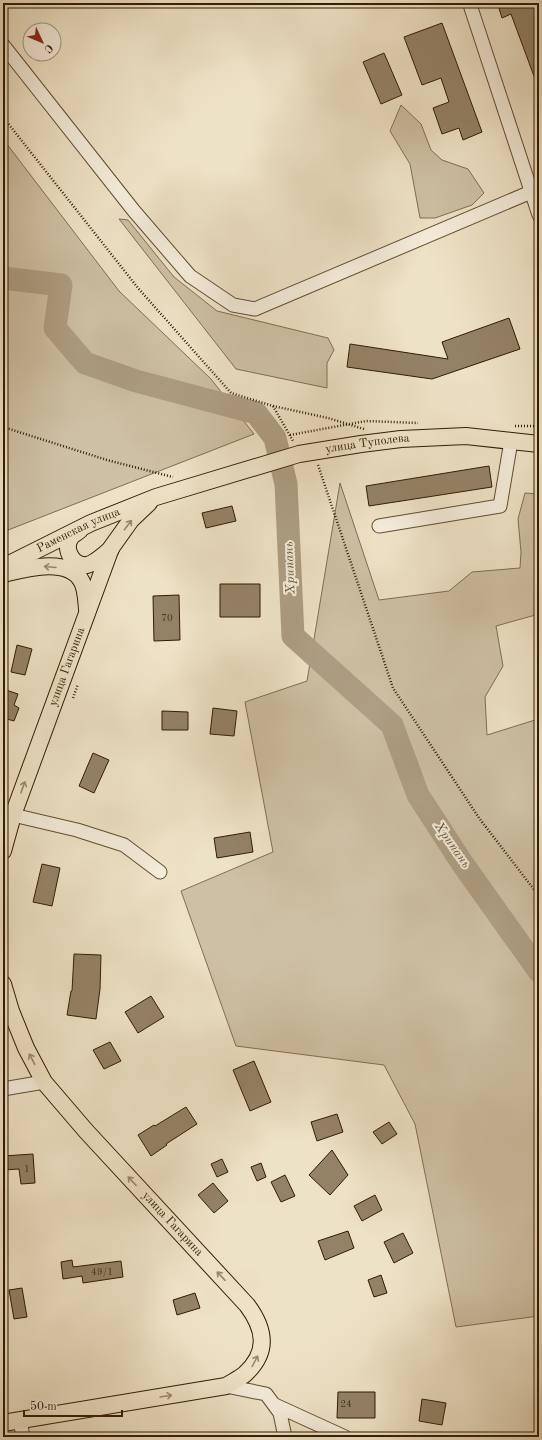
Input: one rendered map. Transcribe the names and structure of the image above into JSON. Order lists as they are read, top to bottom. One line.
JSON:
{"streets":{"main road":["улица Туполева","Раменская улица","улица Гагарина"]},"crossings":[["улица Туполева","Раменская улица"],["Раменская улица","улица Гагарина"]],"one_way":["улица Гагарина"],"water":["Хрипань"],"house_numbers":["70","1","49/1","24"],"scale_bar":"50 m","north":"bottom right"}
